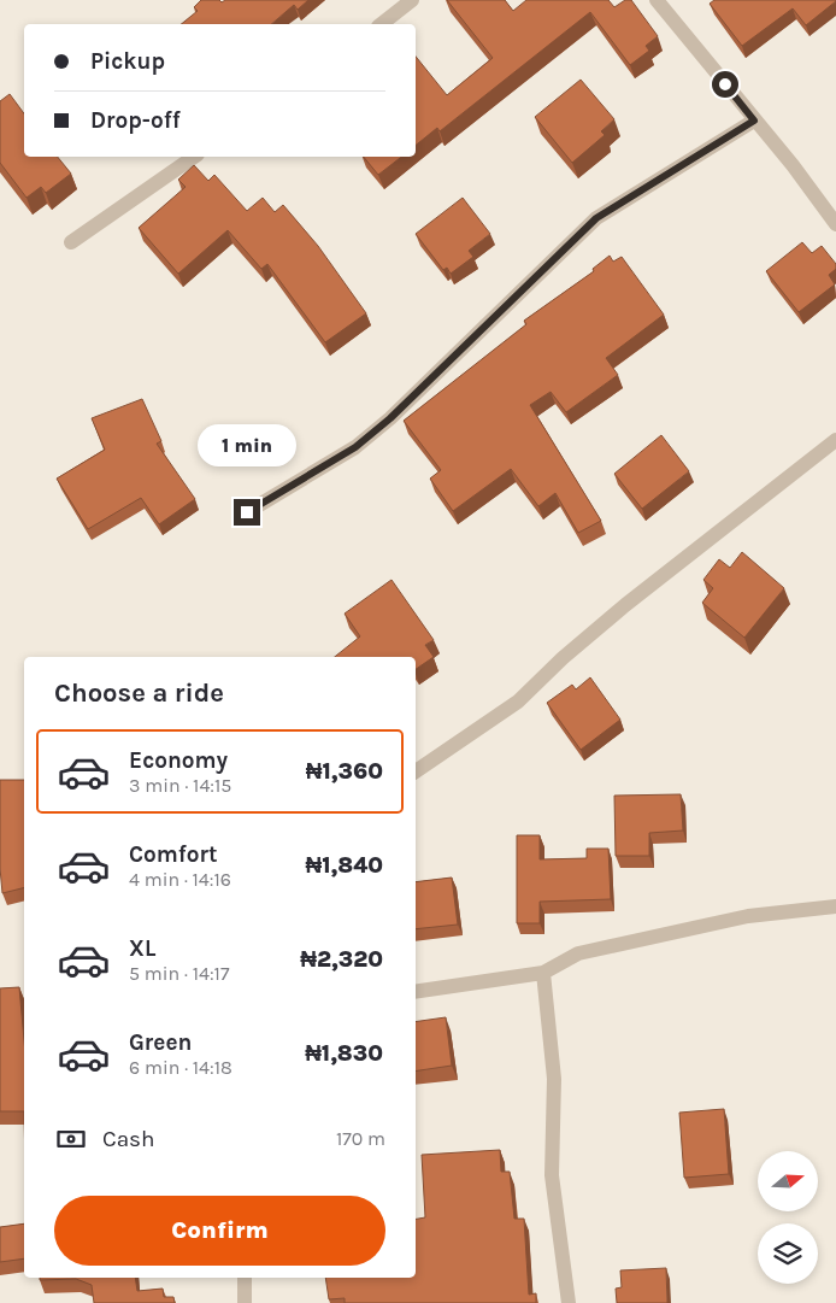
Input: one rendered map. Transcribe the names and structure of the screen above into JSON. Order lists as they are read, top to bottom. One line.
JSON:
{"north":"right","page":{"banner":["Pickup","Drop-off"],"bubble":"1 min","heading":"Choose a ride","list":[{"name":"Economy","note":"3 min · 14:15","value":"₦1,360"},{"name":"Comfort","note":"4 min · 14:16","value":"₦1,840"},{"name":"XL","note":"5 min · 14:17","value":"₦2,320"},{"name":"Green","note":"6 min · 14:18","value":"₦1,830"}],"pay":["Cash","170 m"],"buttons":"Confirm"}}
